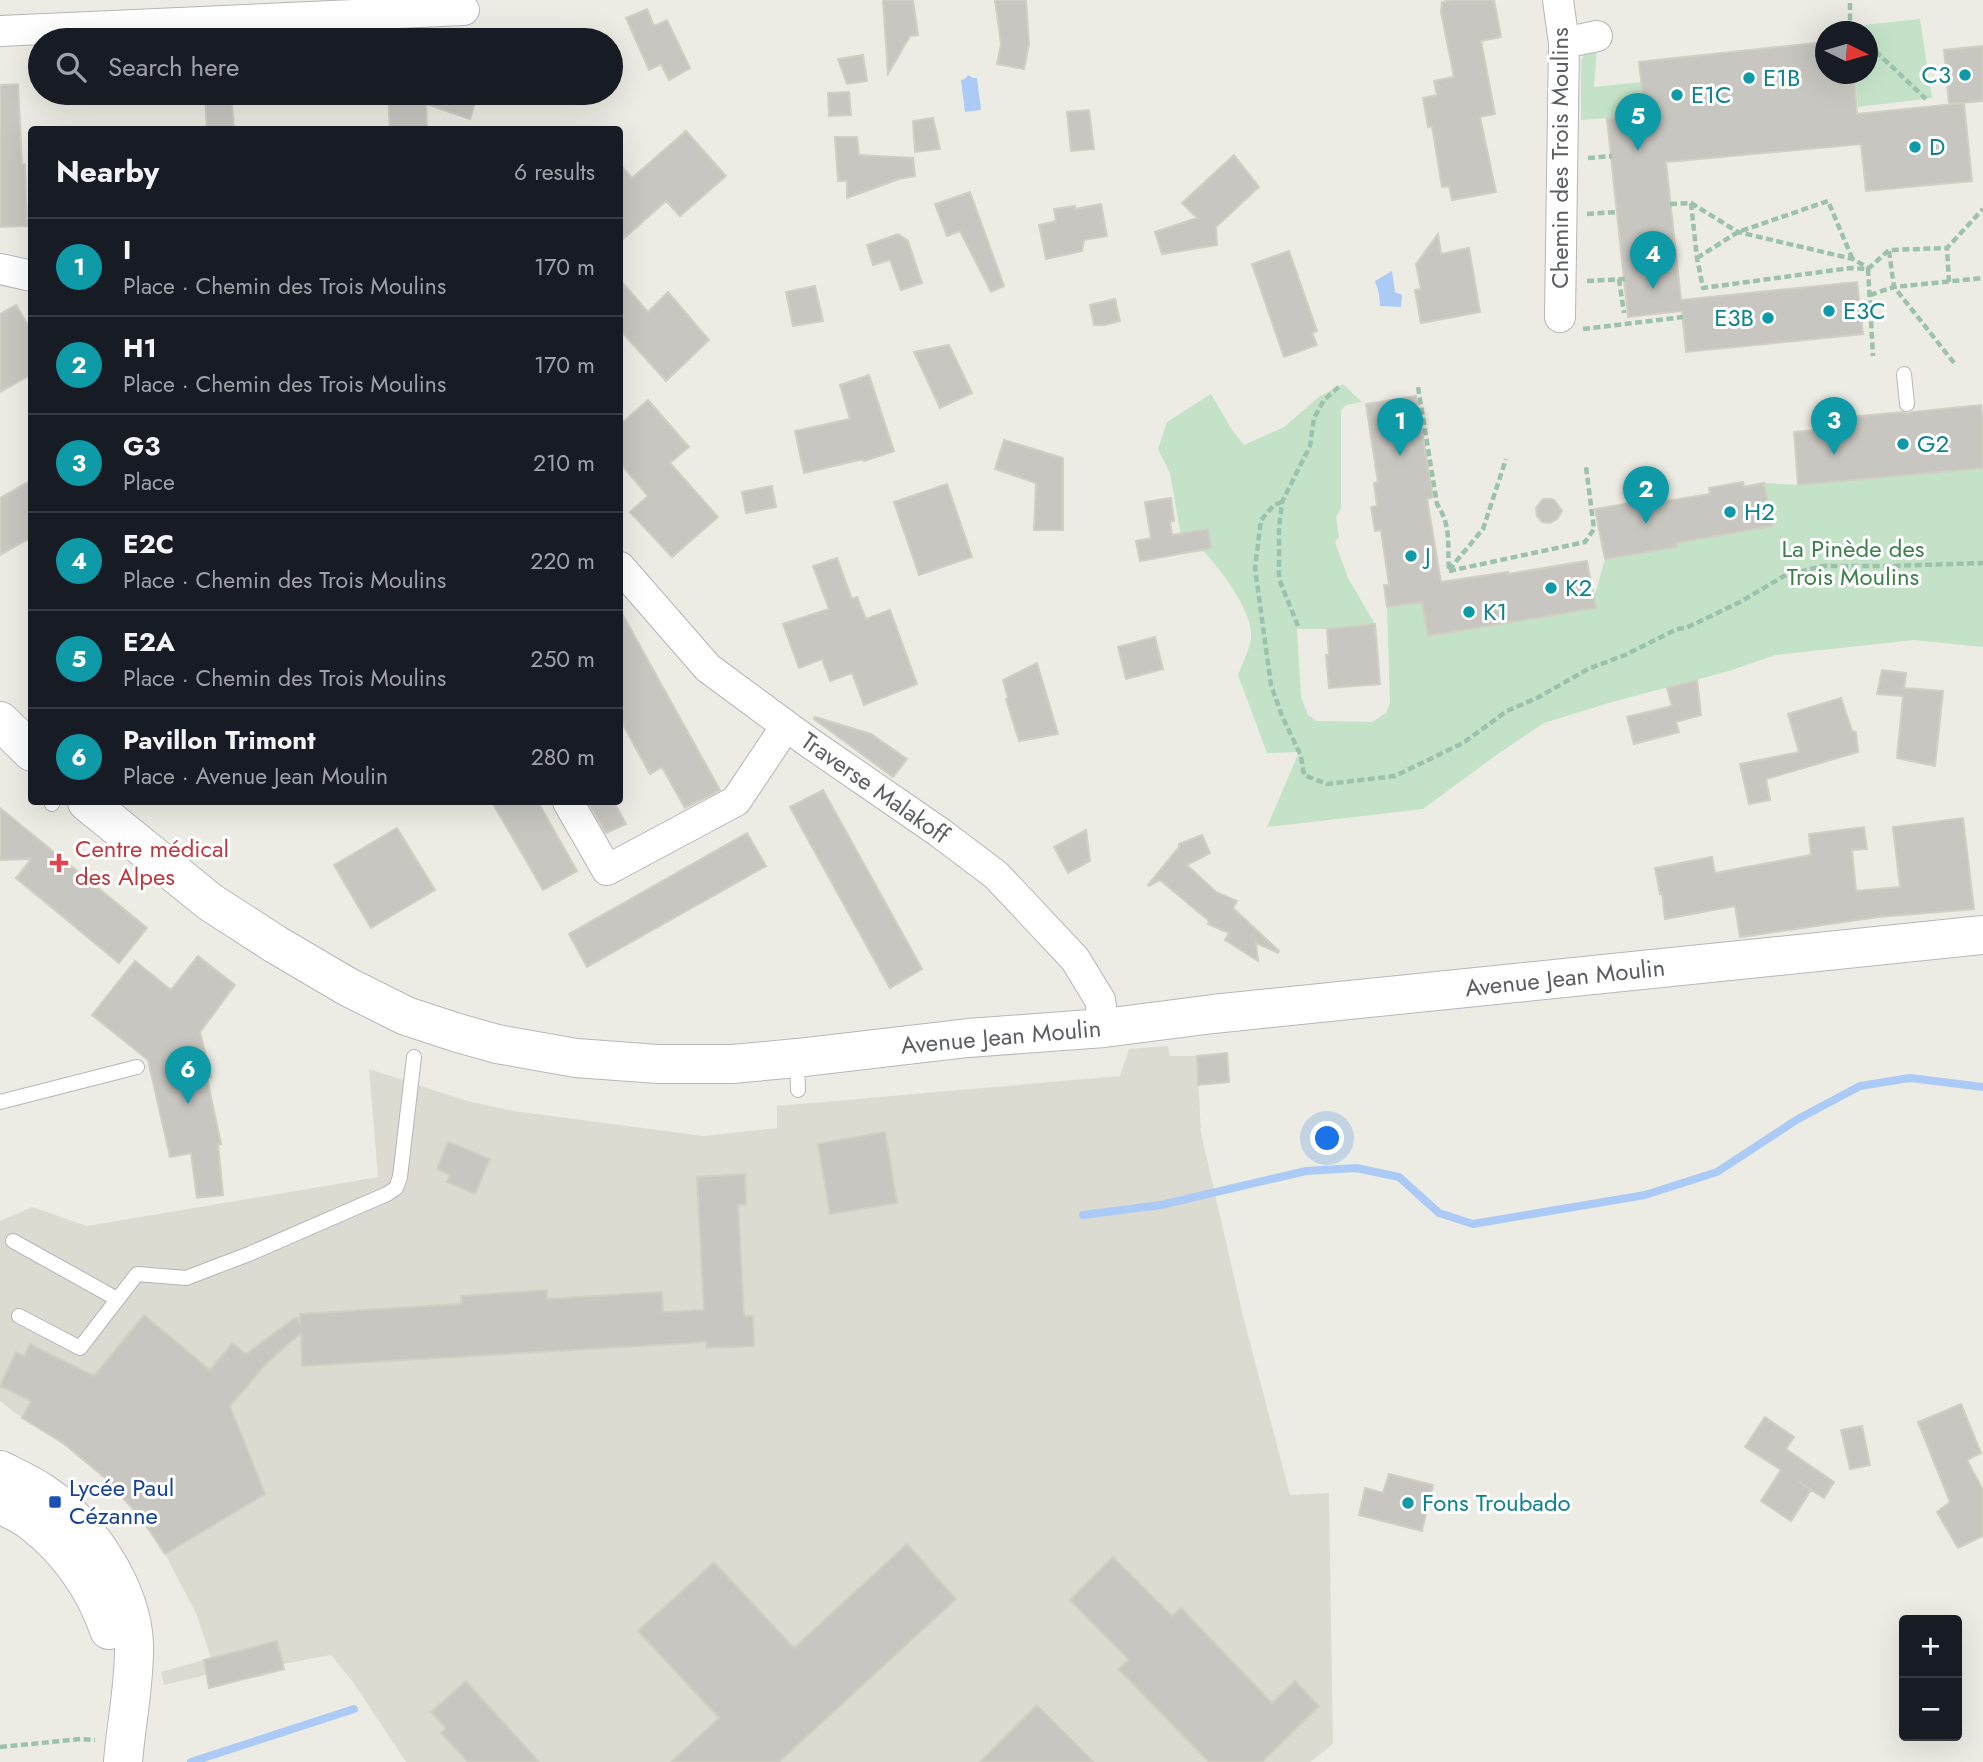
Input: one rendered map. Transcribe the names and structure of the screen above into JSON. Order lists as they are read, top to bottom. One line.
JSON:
{"streets":{"main road":["Avenue Jean Moulin"],"street":["Chemin des Trois Moulins","Traverse Malakoff"]},"crossings":[["Traverse Malakoff","Avenue Jean Moulin"]],"parks":["La Pinède des Trois Moulins"],"places":{"other":["C3","E1B","E1C","D","E3C","E3B","G2","H2","J","K2","K1","Fons Troubado"],"health":["Centre médical des Alpes"],"transit":["Lycée Paul Cézanne"]},"north":"right","page":{"search":"Search here","pins":["5","4","3","1","2","6"],"heading":["Nearby","6 results"],"list":[{"mark":"1","name":"I","note":"Place · Chemin des Trois Moulins","value":"170 m"},{"mark":"2","name":"H1","note":"Place · Chemin des Trois Moulins","value":"170 m"},{"mark":"3","name":"G3","note":"Place","value":"210 m"},{"mark":"4","name":"E2C","note":"Place · Chemin des Trois Moulins","value":"220 m"},{"mark":"5","name":"E2A","note":"Place · Chemin des Trois Moulins","value":"250 m"},{"mark":"6","name":"Pavillon Trimont","note":"Place · Avenue Jean Moulin","value":"280 m"}],"map_buttons":["+","−"]}}
